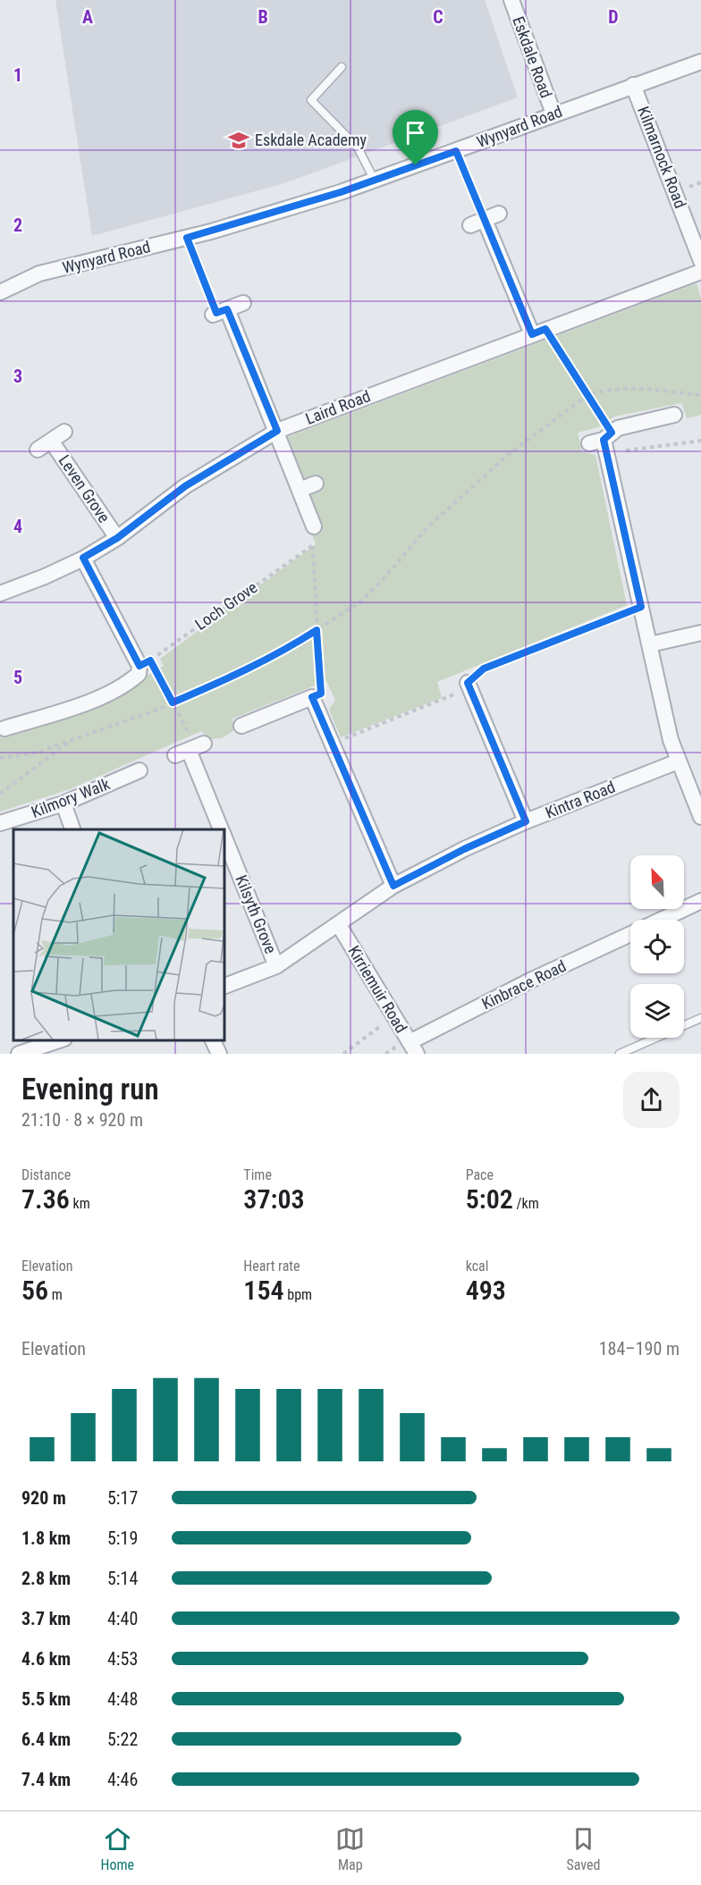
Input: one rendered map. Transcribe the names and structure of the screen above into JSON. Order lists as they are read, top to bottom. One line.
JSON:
{"streets":{"street":["Eskdale Road","Wynyard Road","Kilmarnock Road","Laird Road","Leven Grove","Kilmory Walk","Kintra Road","Kilsyth Grove","Kinbrace Road","Kirriemuir Road"],"path":["Loch Grove"]},"crossings":[["Eskdale Road","Wynyard Road"],["Wynyard Road","Kilmarnock Road"],["Laird Road","Leven Grove"],["Kintra Road","Kilsyth Grove"],["Kintra Road","Kirriemuir Road"],["Kinbrace Road","Kirriemuir Road"]],"places":{"school or university":["Eskdale Academy"]},"north":"top left","page":{"heading":["Evening run","21:10 · 8 × 920 m"],"stats":[["Distance","7.36 km"],["Time","37:03"],["Pace","5:02 /km"],["Elevation","56 m"],["Heart rate","154 bpm"],["kcal","493"]],"chart":["Elevation","184–190 m"],"list":[{"name":"920 m","note":"5:17"},{"name":"1.8 km","note":"5:19"},{"name":"2.8 km","note":"5:14"},{"name":"3.7 km","note":"4:40"},{"name":"4.6 km","note":"4:53"},{"name":"5.5 km","note":"4:48"},{"name":"6.4 km","note":"5:22"},{"name":"7.4 km","note":"4:46"}],"tabs":["Home","Map","Saved"]},"grid":{"columns":["A","B","C","D"],"rows":["1","2","3","4","5"]}}
